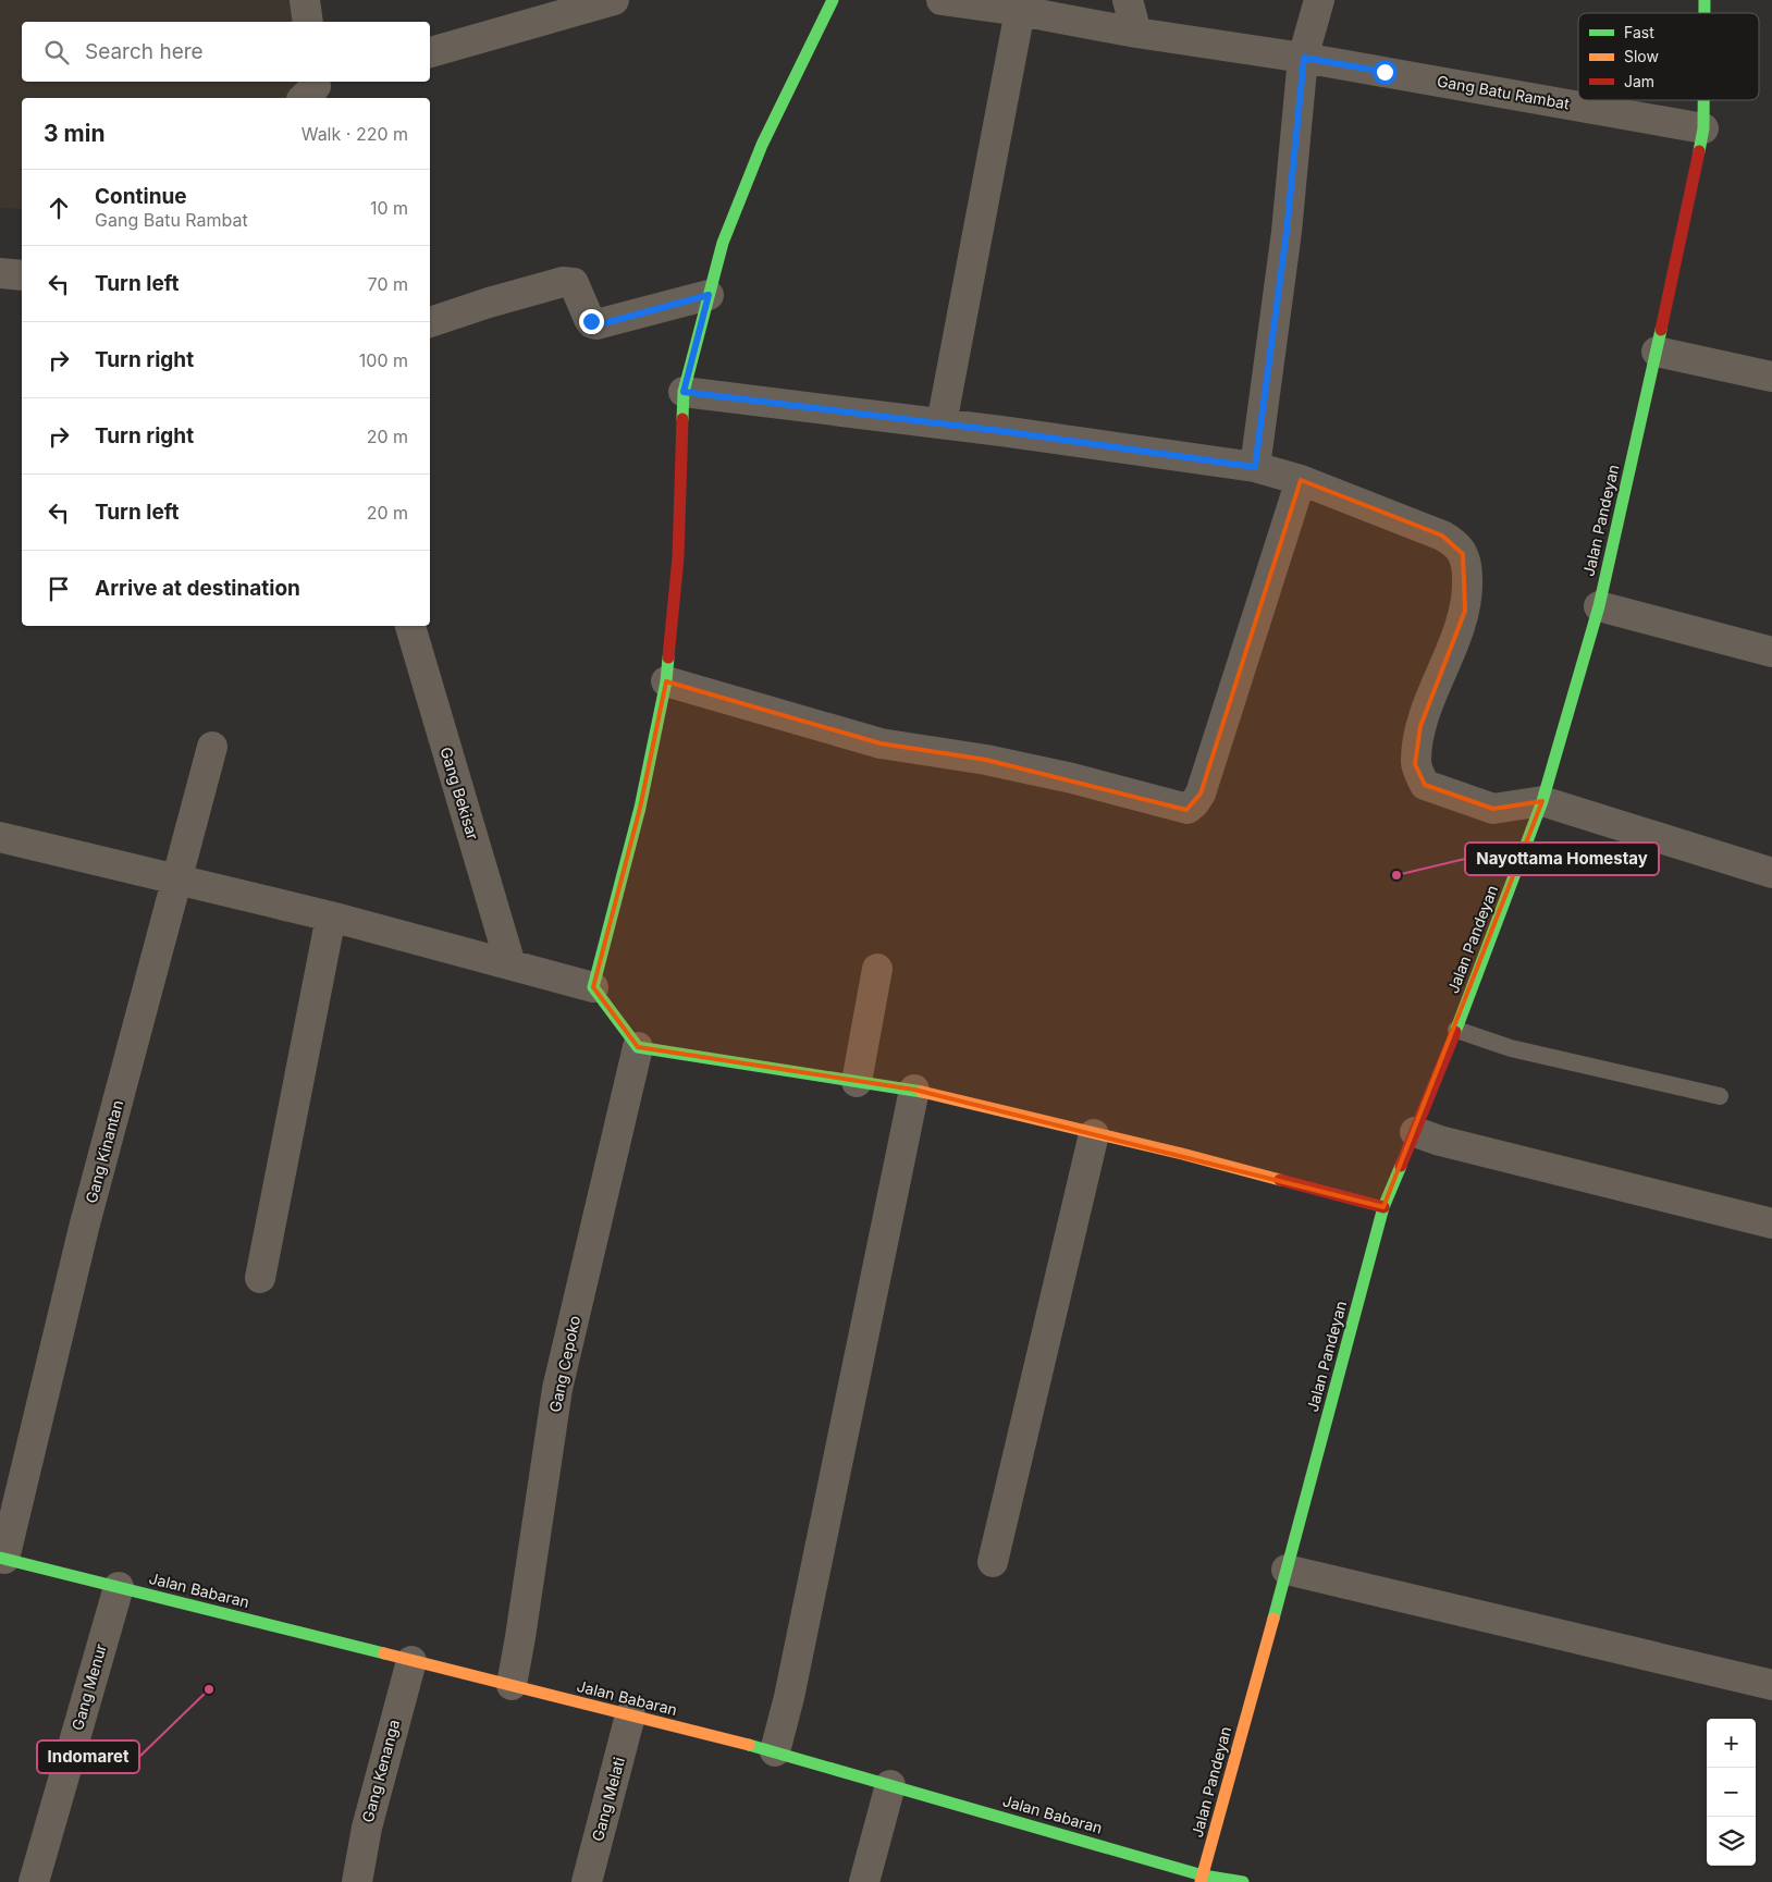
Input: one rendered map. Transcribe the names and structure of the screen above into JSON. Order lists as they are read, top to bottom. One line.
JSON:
{"streets":{"street":["Gang Batu Rambat","Jalan Pandeyan","Gang Bekisar","Gang Kinantan","Gang Cepoko","Jalan Babaran","Gang Menur","Gang Kenanga","Gang Melati"]},"crossings":[["Gang Batu Rambat","Jalan Pandeyan"],["Jalan Pandeyan","Jalan Babaran"],["Gang Kinantan","Jalan Babaran"],["Gang Cepoko","Jalan Babaran"],["Jalan Babaran","Gang Menur"],["Jalan Babaran","Gang Kenanga"],["Jalan Babaran","Gang Melati"]],"places":["Nayottama Homestay","Indomaret"],"legend":["Fast","Slow","Jam"],"page":{"search":"Search here","heading":["3 min","Walk · 220 m"],"list":[["Continue","Gang Batu Rambat","10 m"],["Turn left","70 m"],["Turn right","100 m"],["Turn right","20 m"],["Turn left","20 m"],"Arrive at destination"],"map_buttons":["+","−"]}}
